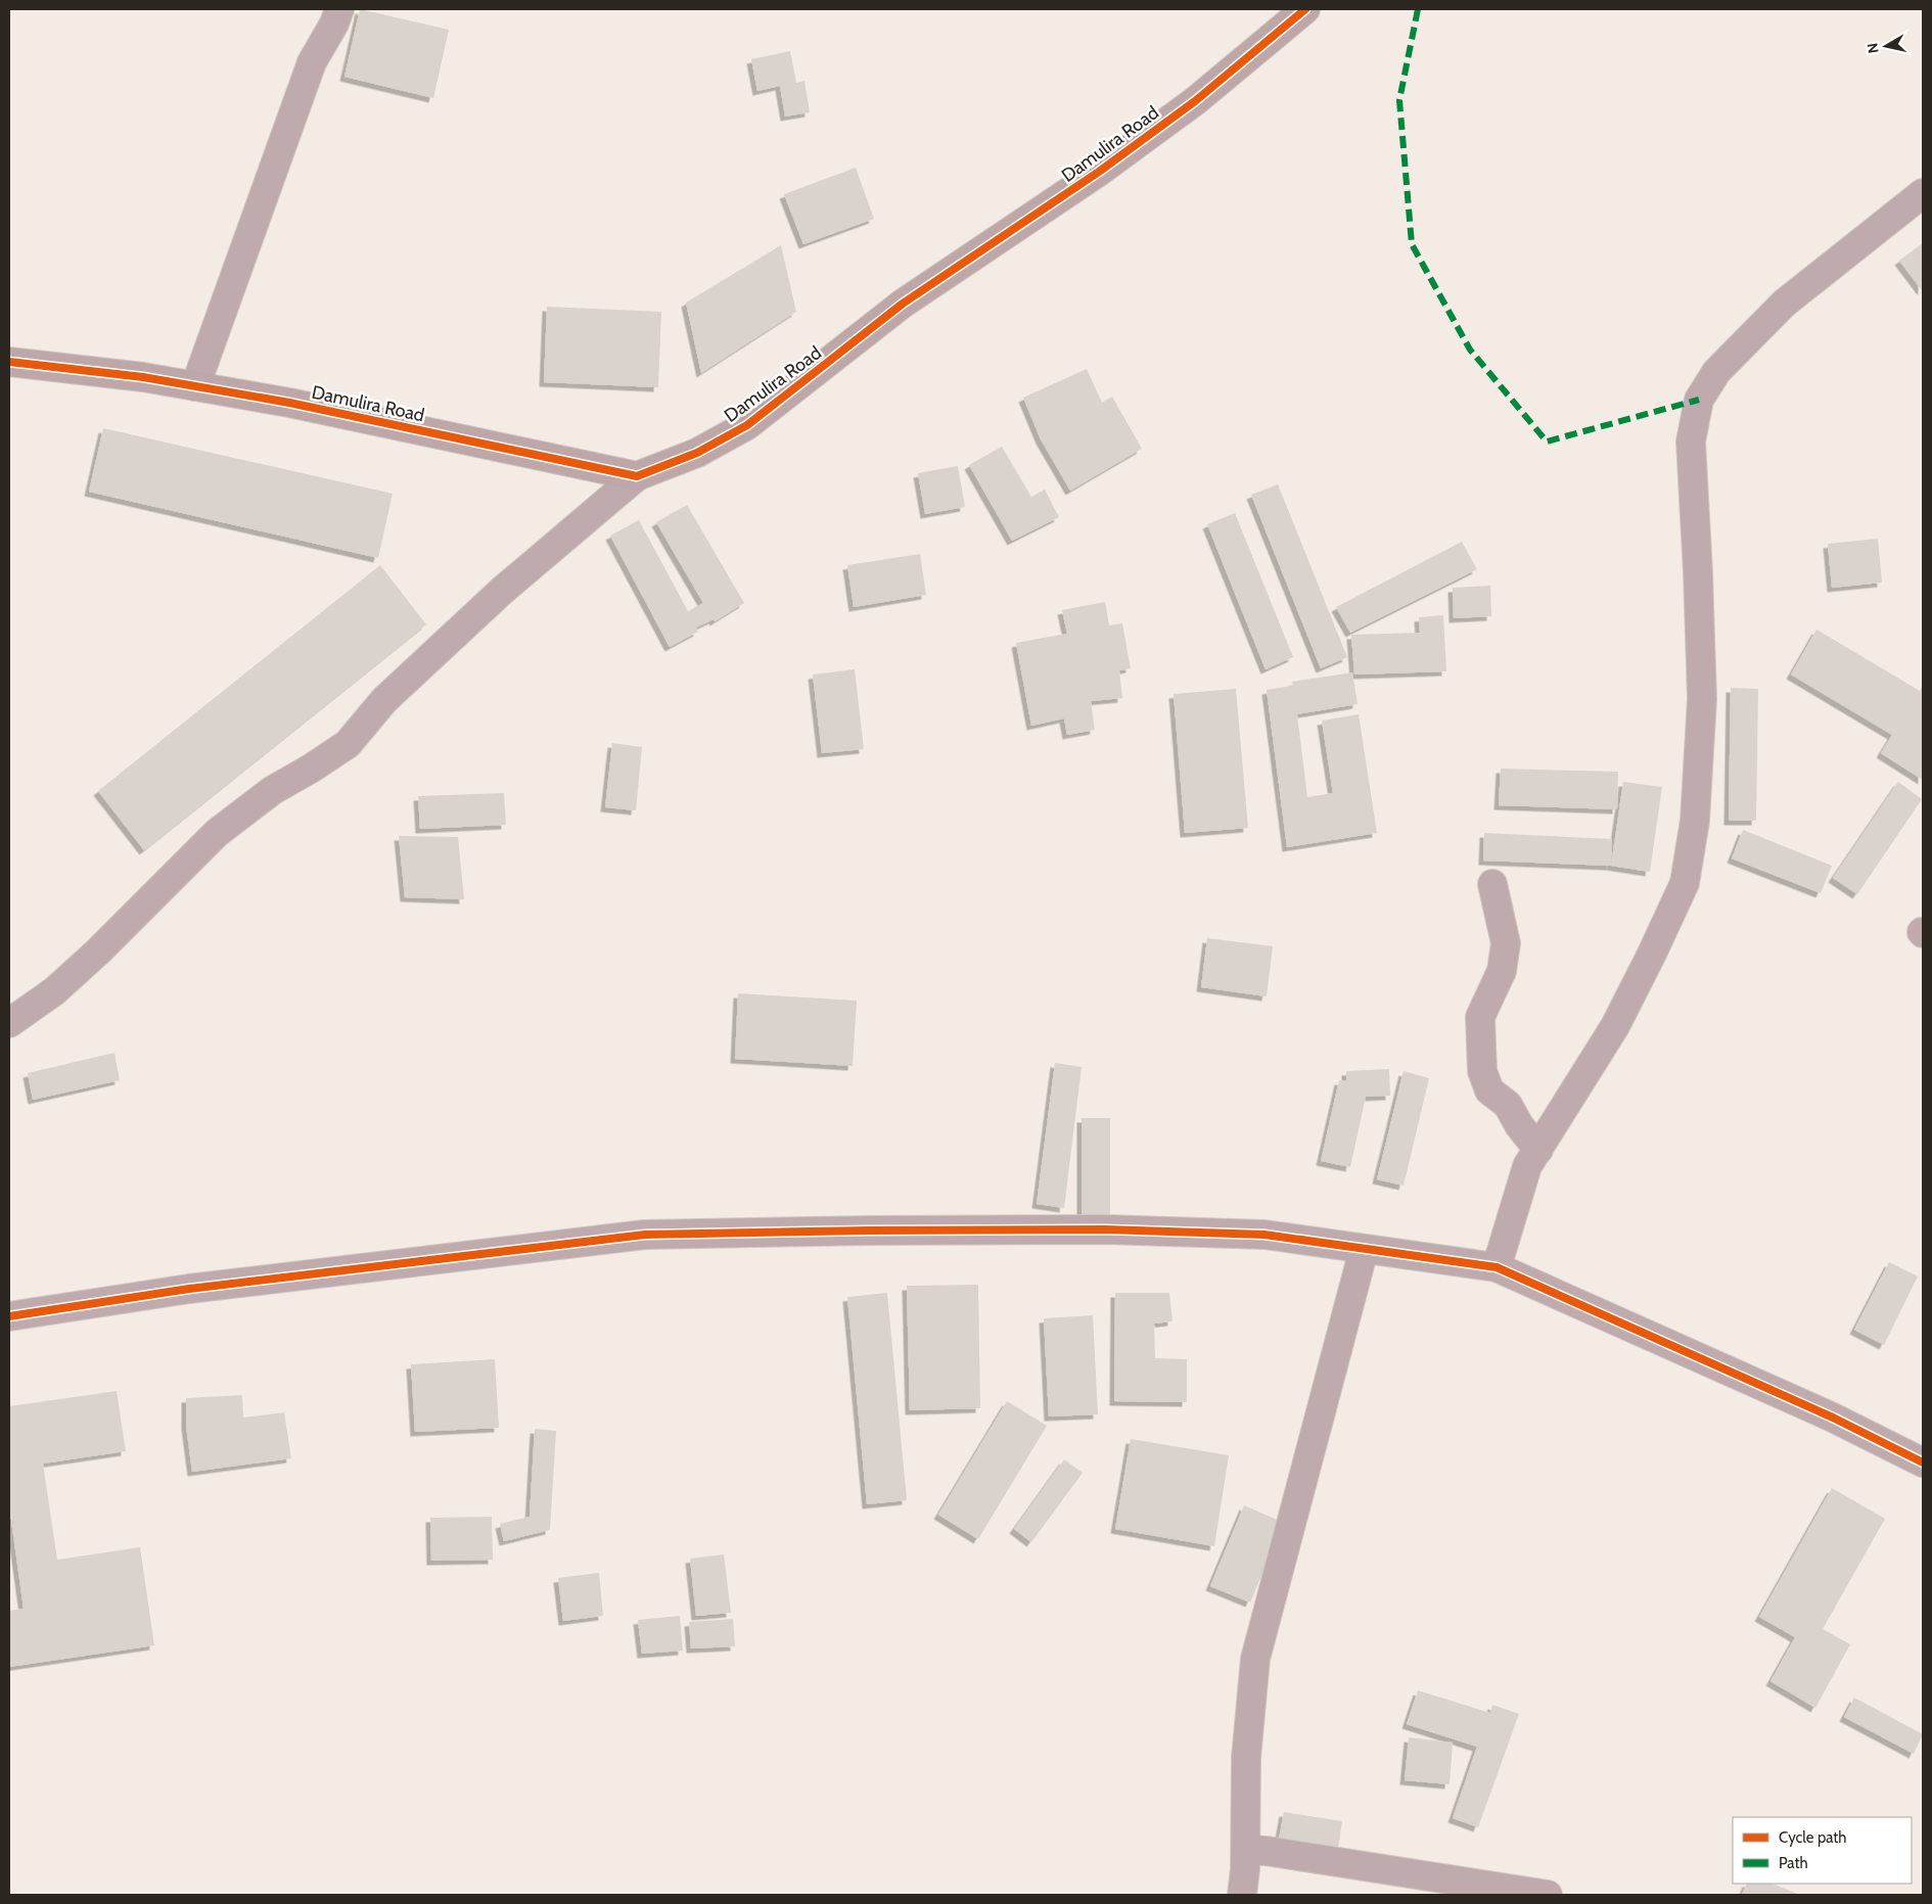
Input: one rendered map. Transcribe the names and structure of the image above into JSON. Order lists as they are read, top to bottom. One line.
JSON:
{"streets":{"street":["Damulira Road"]},"legend":["Cycle path","Path"],"north":"left"}
